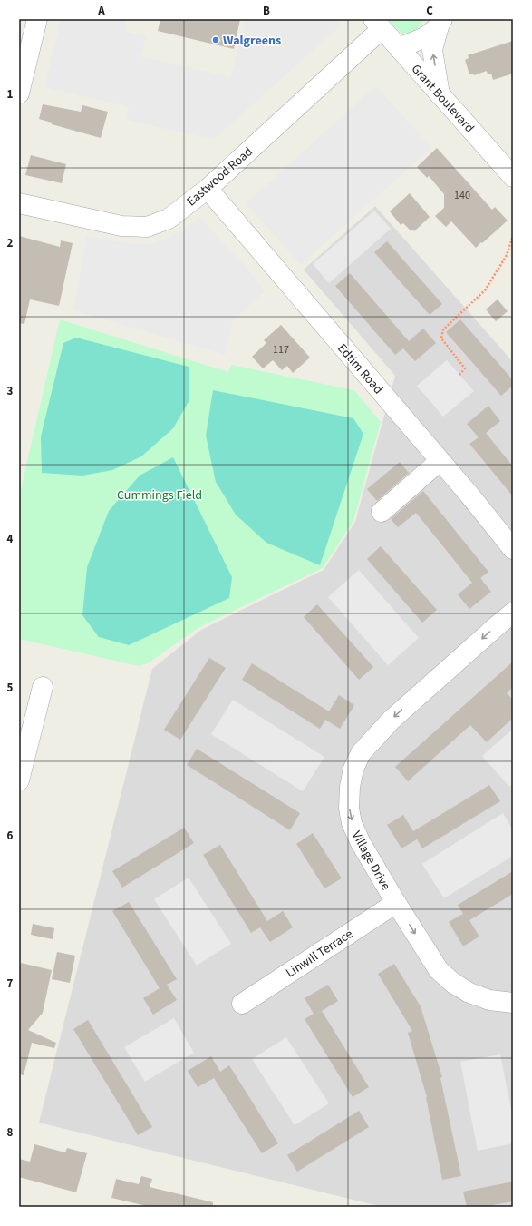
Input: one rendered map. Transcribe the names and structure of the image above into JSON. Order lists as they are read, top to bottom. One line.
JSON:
{"streets":{"street":["Grant Boulevard","Eastwood Road","Edtim Road","Village Drive","Linwill Terrace"]},"crossings":[["Grant Boulevard","Eastwood Road"],["Eastwood Road","Edtim Road"],["Village Drive","Linwill Terrace"]],"parks":["Cummings Field"],"places":["Walgreens"],"house_numbers":["140","117"],"grid":{"columns":["A","B","C"],"rows":["1","2","3","4","5","6","7","8"]}}
